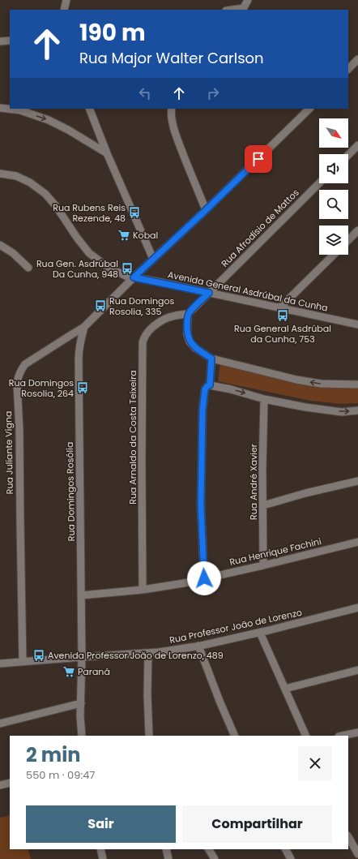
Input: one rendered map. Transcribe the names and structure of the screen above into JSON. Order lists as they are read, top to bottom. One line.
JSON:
{"streets":{"street":["Rua Afrodísio de Mattos","Avenida General Asdrúbal da Cunha","Rua Arnaldo da Costa Teixeira","Rua Juliante Vigna","Rua André Xavier","Rua Domingos Rosólia","Rua Henrique Fachini","Rua Professor João de Lorenzo"]},"crossings":[["Rua Afrodísio de Mattos","Avenida General Asdrúbal da Cunha"],["Rua Afrodísio de Mattos","Rua Arnaldo da Costa Teixeira"],["Avenida General Asdrúbal da Cunha","Rua Juliante Vigna"],["Rua Arnaldo da Costa Teixeira","Rua Henrique Fachini"],["Rua Juliante Vigna","Rua Domingos Rosólia"],["Rua Juliante Vigna","Rua Professor João de Lorenzo"],["Rua André Xavier","Rua Henrique Fachini"],["Rua Domingos Rosólia","Rua Henrique Fachini"],["Rua Domingos Rosólia","Rua Professor João de Lorenzo"]],"places":{"bus stop":["Rua Rubens Reis Rezende, 48","Rua Gen. Asdrúbal Da Cunha, 948","Rua Domingos Rosolia, 335","Rua General Asdrúbal da Cunha, 753","Rua Domingos Rosolia, 264","Avenida Professor João de Lorenzo, 489"],"supermarket":["Kobal","Paraná"]},"north":"bottom right","page":{"turn":["190 m","Rua Major Walter Carlson"],"heading":["2 min","550 m · 09:47"],"buttons":["Sair","Compartilhar"]}}
